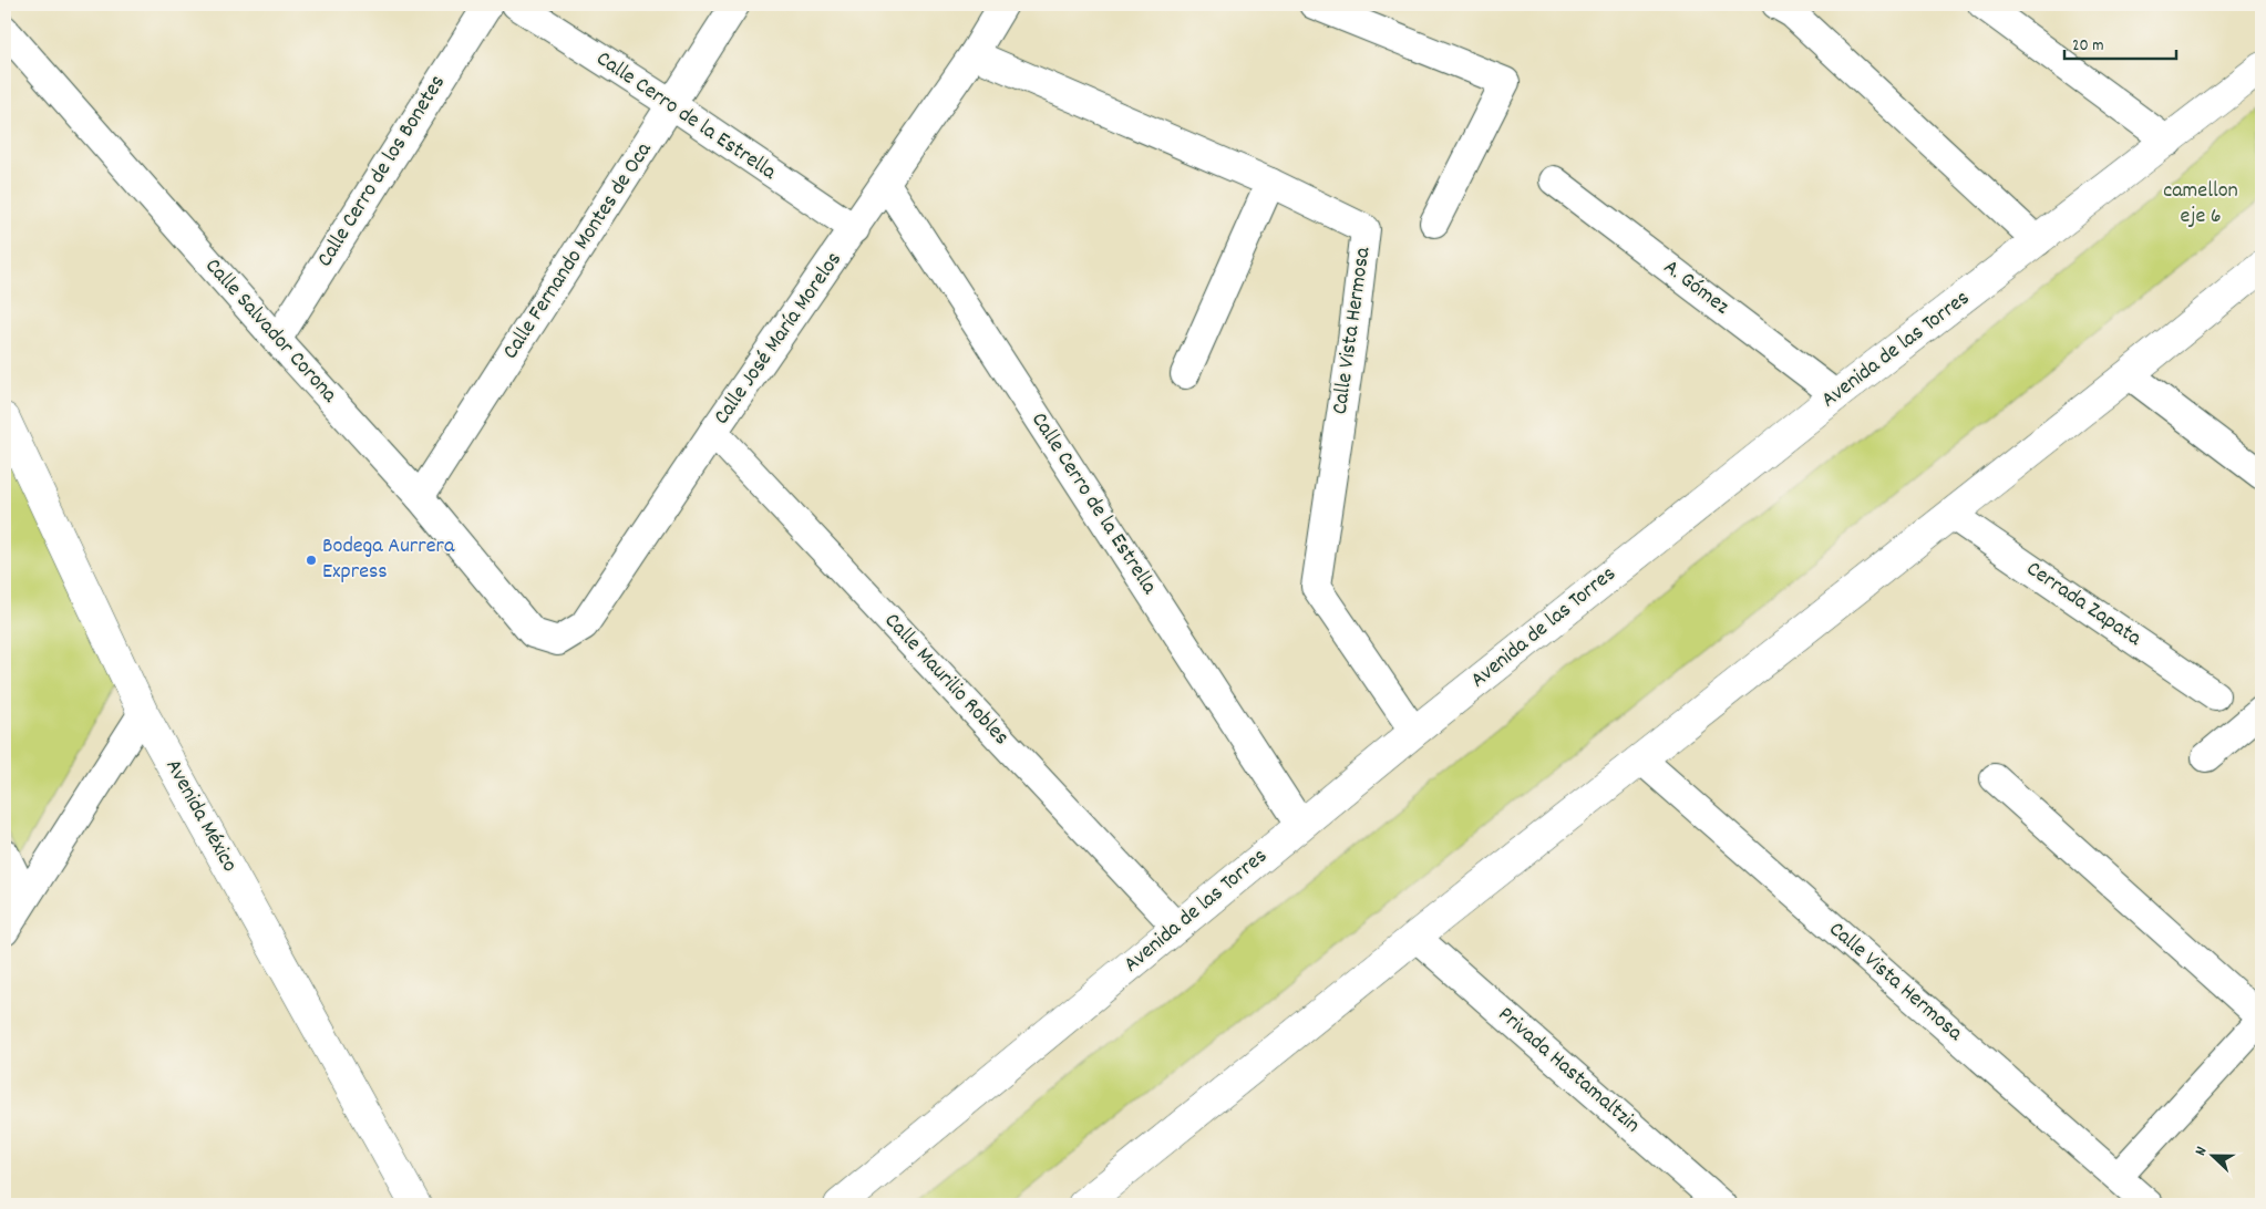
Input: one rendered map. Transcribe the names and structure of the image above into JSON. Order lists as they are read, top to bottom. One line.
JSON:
{"streets":{"main road":["Avenida de las Torres","Avenida México"],"street":["Calle Cerro de la Estrella","Calle Cerro de los Bonetes","Calle Fernando Montes de Oca","A. Gómez","Calle Salvador Corona","Calle Vista Hermosa","Calle José María Morelos","Cerrada Zapata","Calle Maurilio Robles","Privada Hastamaltzin"]},"crossings":[["Calle Cerro de la Estrella","Calle Fernando Montes de Oca"],["Calle Cerro de la Estrella","Calle José María Morelos"],["Calle Cerro de la Estrella","Avenida de las Torres"],["Calle Cerro de los Bonetes","Calle Salvador Corona"],["Calle Fernando Montes de Oca","Calle Salvador Corona"],["A. Gómez","Avenida de las Torres"],["Calle Salvador Corona","Calle José María Morelos"],["Calle Vista Hermosa","Calle José María Morelos"],["Calle Vista Hermosa","Avenida de las Torres"],["Calle José María Morelos","Calle Maurilio Robles"],["Avenida de las Torres","Calle Maurilio Robles"]],"parks":["camellon eje 6"],"places":["Bodega Aurrera Express"],"scale_bar":"20 m","north":"left"}
